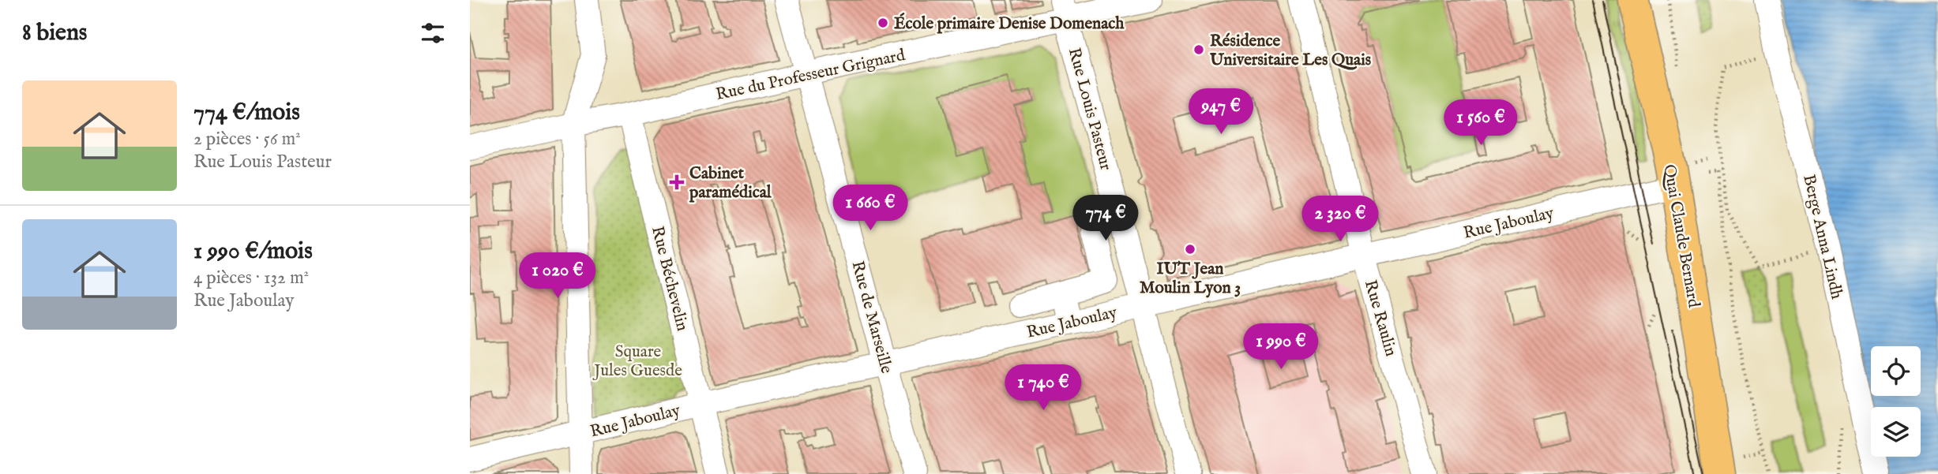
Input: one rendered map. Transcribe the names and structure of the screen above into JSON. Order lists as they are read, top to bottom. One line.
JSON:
{"streets":{"main road":["Quai Claude Bernard"],"street":["Rue du Professeur Grignard","Rue Louis Pasteur","Rue Jaboulay","Berge Anna Lindh","Rue Béchevelin","Rue de Marseille","Rue Raulin"]},"crossings":[["Rue du Professeur Grignard","Rue Louis Pasteur"],["Rue du Professeur Grignard","Rue Béchevelin"],["Rue du Professeur Grignard","Rue de Marseille"],["Rue Louis Pasteur","Rue Jaboulay"],["Rue Jaboulay","Quai Claude Bernard"],["Rue Jaboulay","Rue Béchevelin"],["Rue Jaboulay","Rue de Marseille"],["Rue Jaboulay","Rue Raulin"]],"parks":["Square Jules Guesde"],"places":{"other":["École primaire Denise Domenach","Résidence Universitaire Les Quais","IUT Jean Moulin Lyon 3"],"health":["Cabinet paramédical"]},"page":{"heading":"8 biens","list":[{"name":"774 €/mois","note":"2 pièces · 56 m² · Rue Louis Pasteur"},{"name":"1 990 €/mois","note":"4 pièces · 132 m² · Rue Jaboulay"}],"price":["947 €","1 560 €","1 660 €","774 €","2 320 €","1 020 €","1 990 €","1 740 €"]}}
